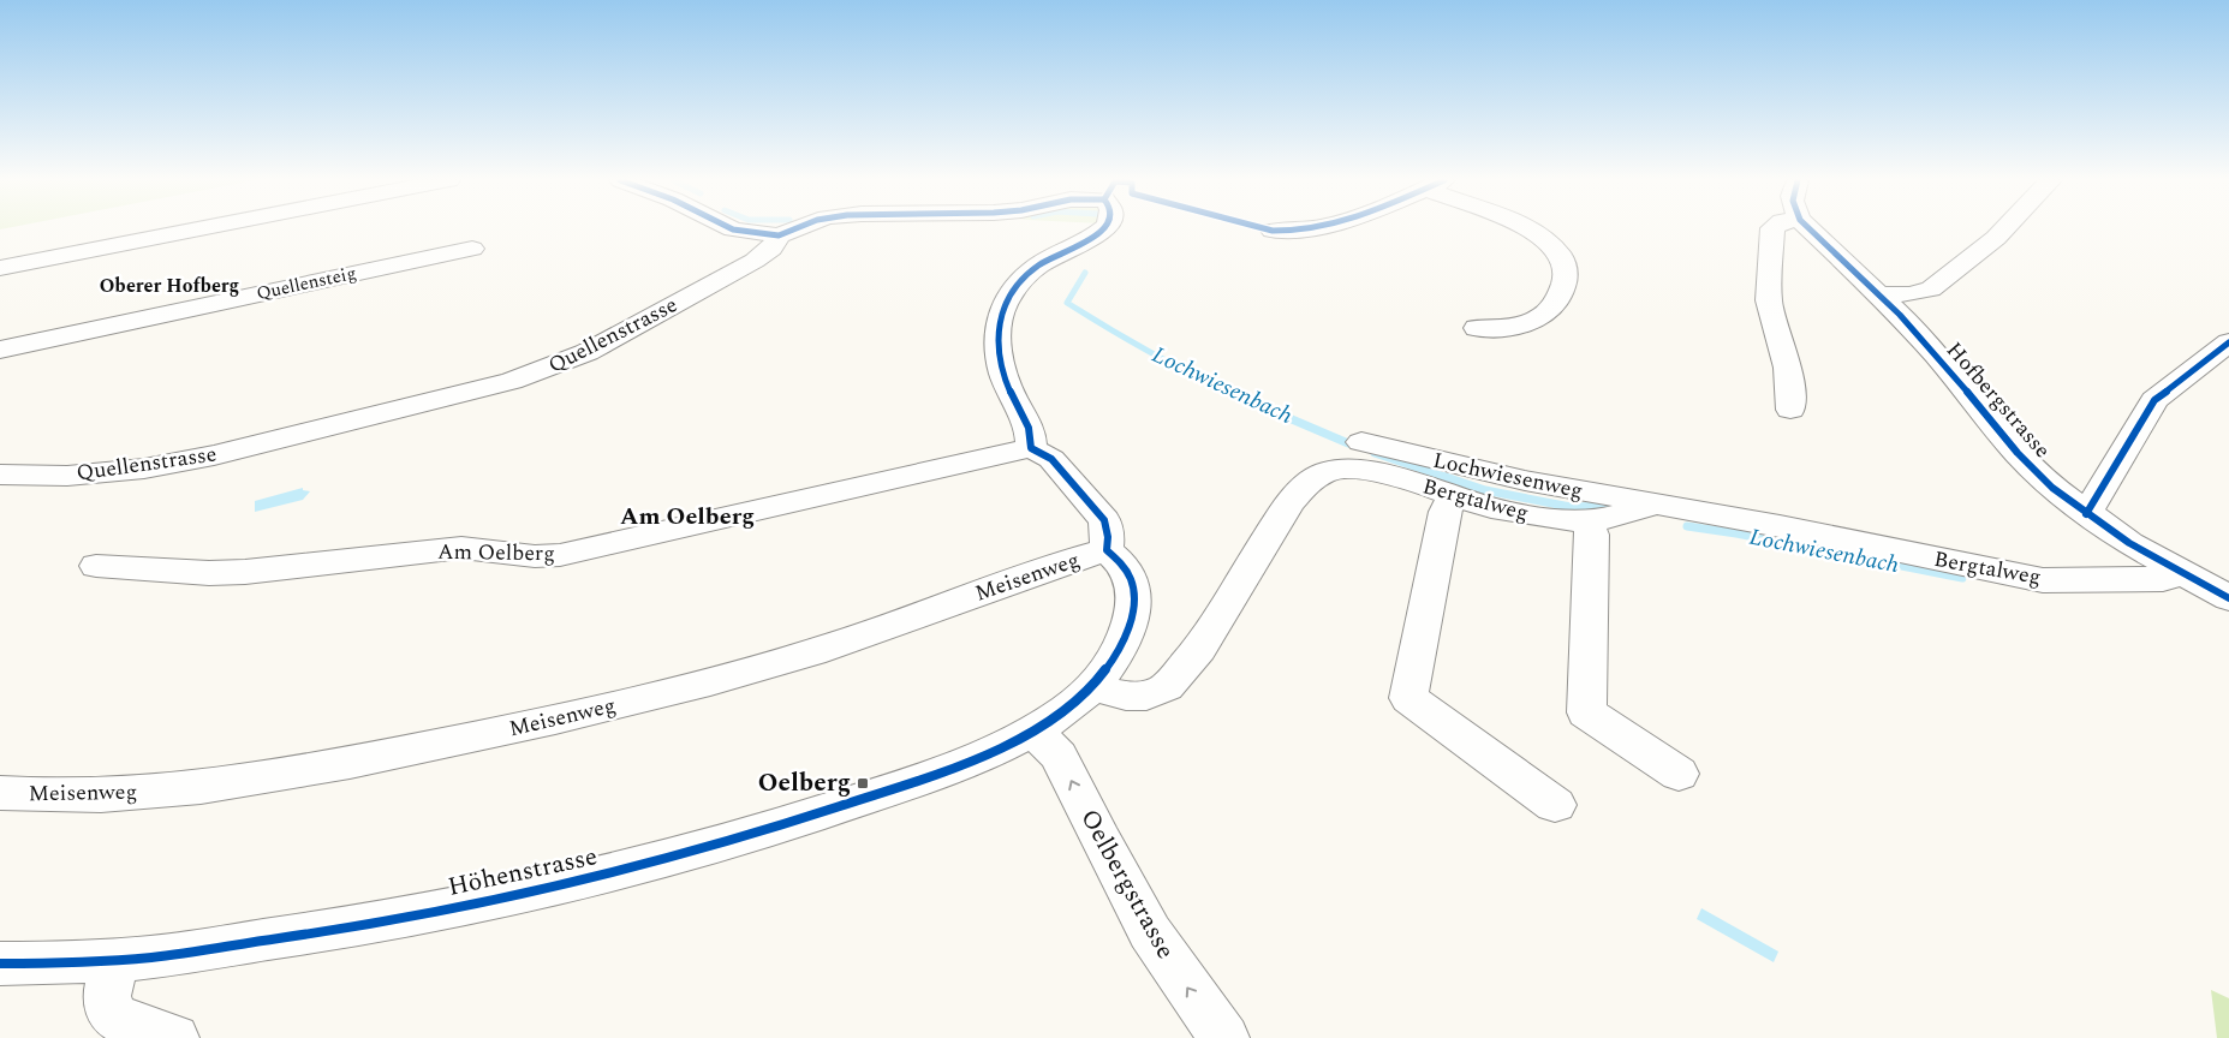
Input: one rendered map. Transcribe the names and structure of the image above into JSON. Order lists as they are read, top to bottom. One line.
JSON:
{"streets":{"street":["Quellensteig","Quellenstrasse","Hofbergstrasse","Lochwiesenweg","Bergtalweg","Am Oelberg","Meisenweg","Höhenstrasse","Oelbergstrasse"]},"crossings":[["Hofbergstrasse","Bergtalweg"],["Lochwiesenweg","Bergtalweg"],["Bergtalweg","Höhenstrasse"],["Meisenweg","Höhenstrasse"],["Höhenstrasse","Oelbergstrasse"]],"one_way":["Oelbergstrasse"],"districts":["Oberer Hofberg","Am Oelberg"],"water":["Lochwiesenbach"],"places":{"transit":["Oelberg"]}}
